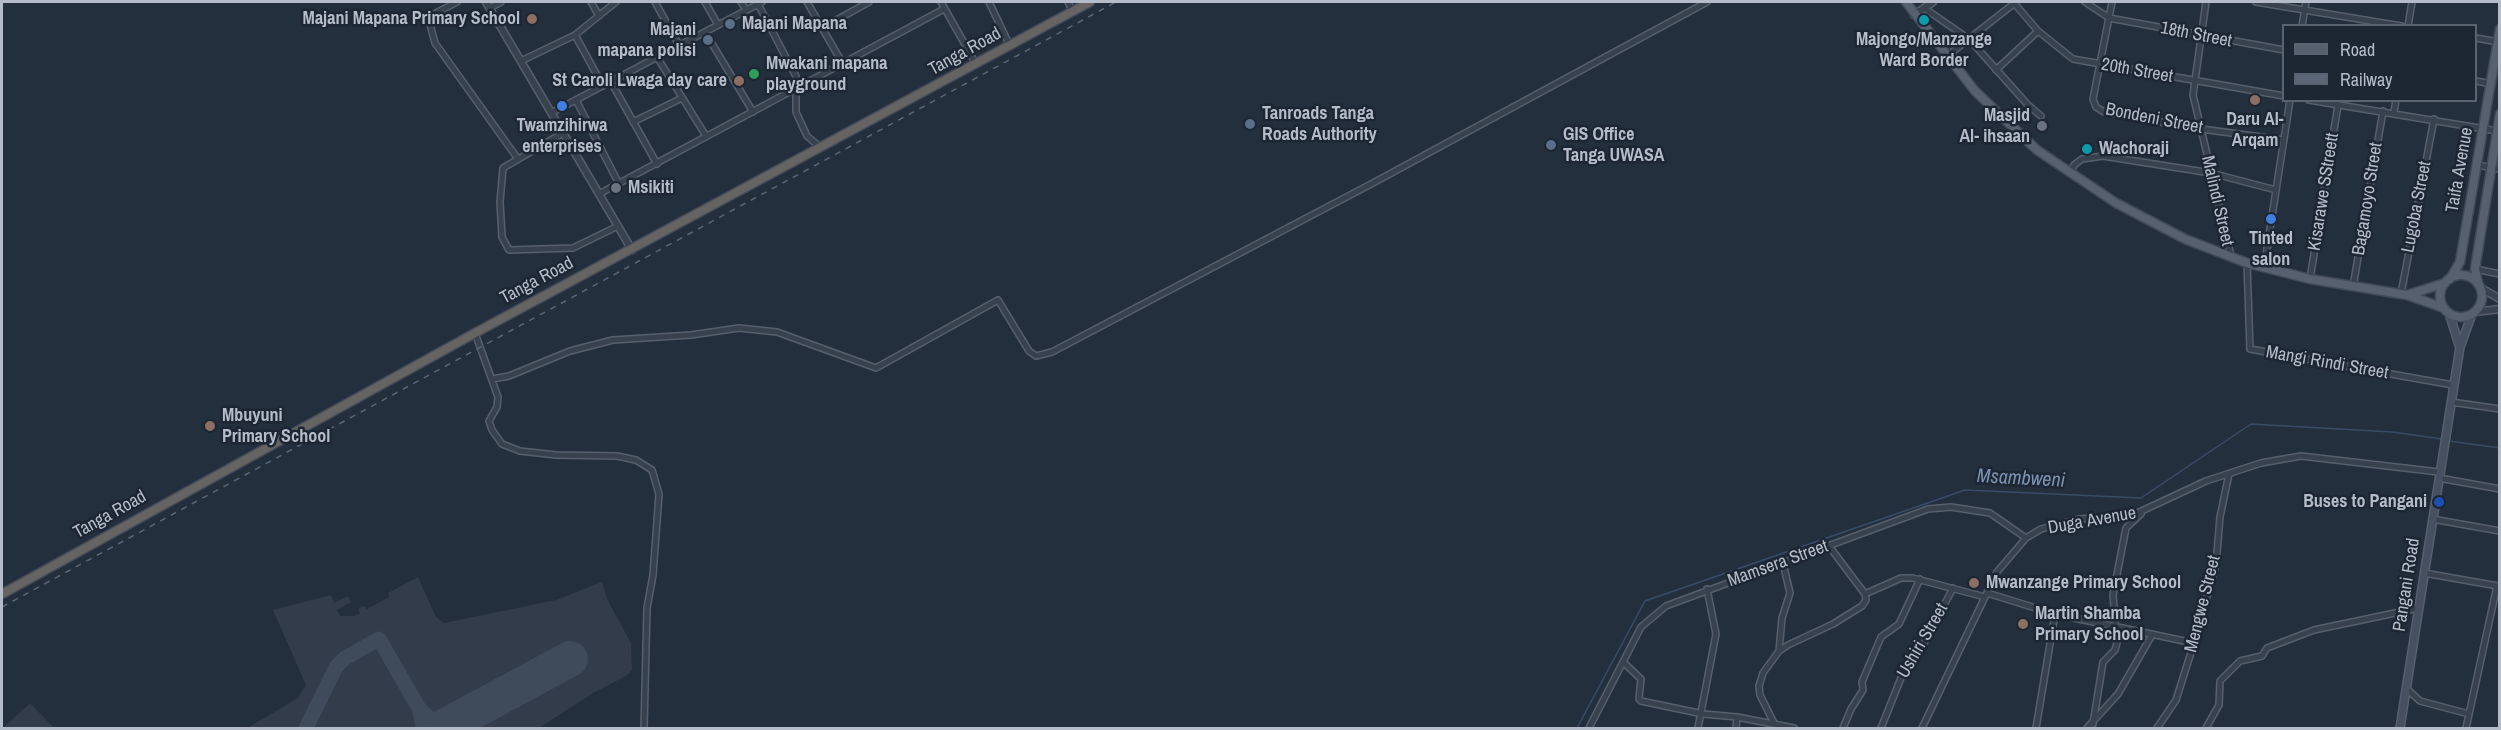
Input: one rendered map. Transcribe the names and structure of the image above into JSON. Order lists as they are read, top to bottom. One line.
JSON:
{"streets":{"highway":["Tanga Road"],"main road":["Taifa Avenue","Pangani Road"],"street":["18th Street","20th Street","Bondeni Street","Kisarawe SStreett","Bagamoyo Street","Malindi Street","Lugoba Street","Mangi Rindi Street","Duga Avenue","Mamsera Street","Mengwe Street","Ushiri Street"]},"crossings":[["18th Street","Bondeni Street"],["18th Street","Malindi Street"],["20th Street","Bondeni Street"],["20th Street","Malindi Street"],["Bondeni Street","Malindi Street"],["Taifa Avenue","Pangani Road"],["Mangi Rindi Street","Pangani Road"],["Duga Avenue","Mamsera Street"],["Duga Avenue","Pangani Road"],["Duga Avenue","Mengwe Street"]],"water":["Msambweni"],"places":["Majani Mapana Primary School","Majongo/Manzange Ward Border","Majani Mapana","Majani mapana polisi","Mwakani mapana playground","St Caroli Lwaga day care","Daru Al- Arqam","Twamzihirwa enterprises","Tanroads Tanga Roads Authority","Masjid Al- ihsaan","GIS Office Tanga UWASA","Wachoraji","Msikiti","Tinted salon","Mbuyuni Primary School","Buses to Pangani","Mwanzange Primary School","Martin Shamba Primary School"],"legend":["Road","Railway"]}
